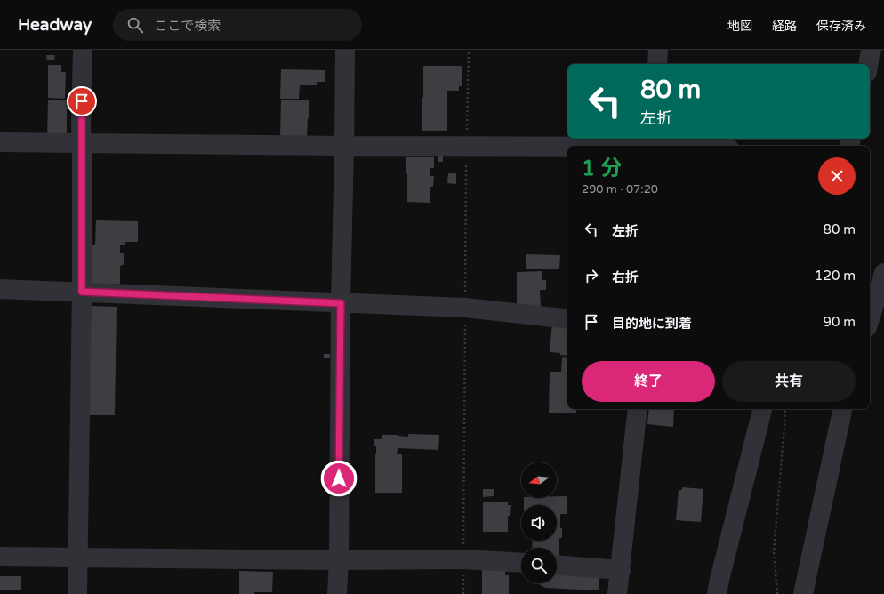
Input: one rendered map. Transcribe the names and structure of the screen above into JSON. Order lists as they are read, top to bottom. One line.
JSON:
{"north":"left","page":{"header":"Headway","search":"ここで検索","nav":["地図","経路","保存済み"],"turn":["80 m","左折"],"heading":["1 分","290 m · 07:20"],"list":[{"name":"左折","value":"80 m"},{"name":"右折","value":"120 m"},{"name":"目的地に到着","value":"90 m"}],"buttons":["終了","共有"]}}
